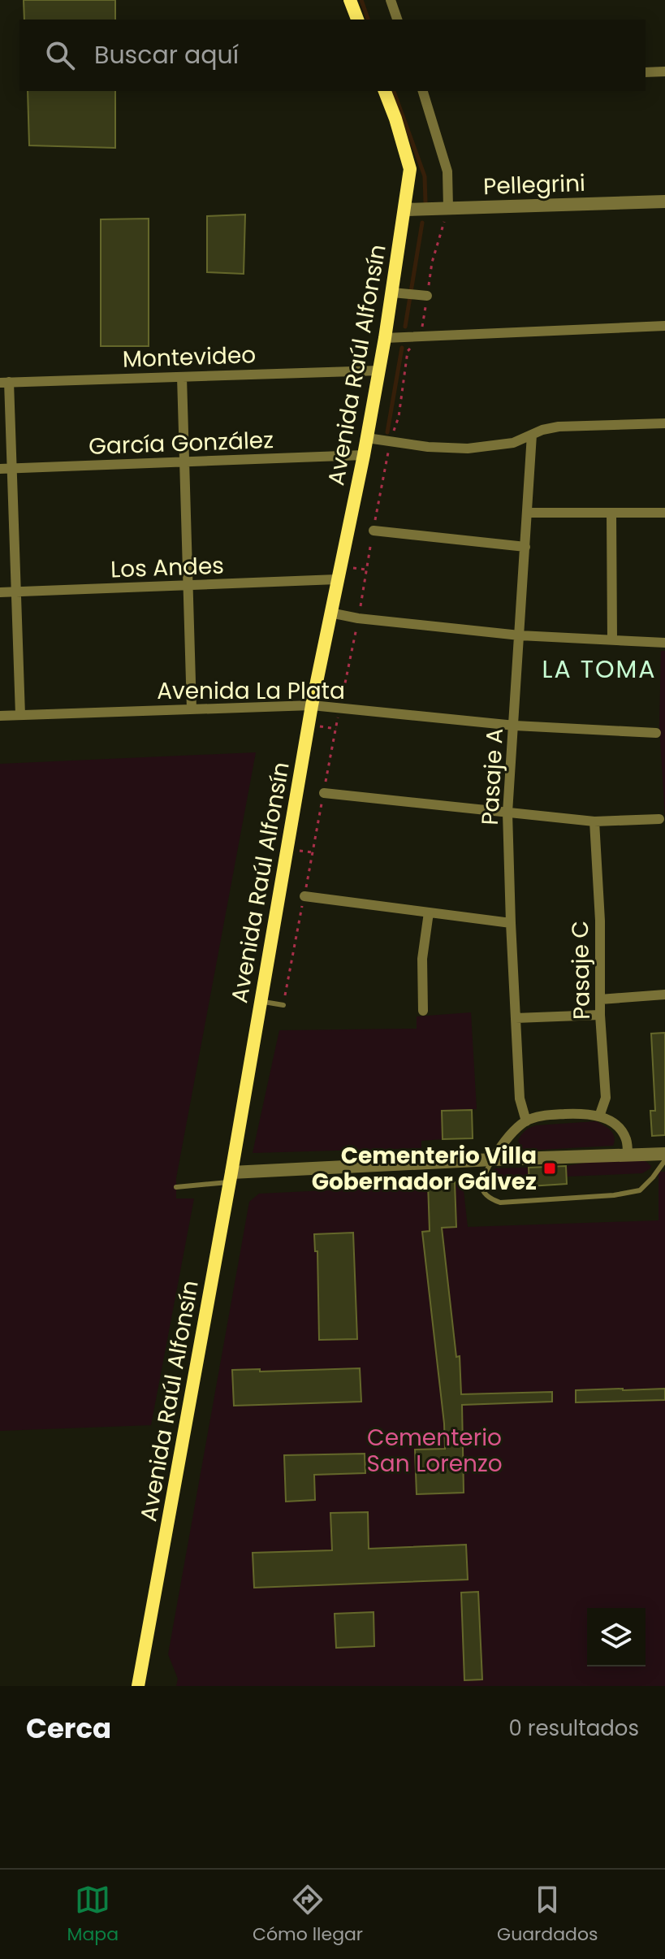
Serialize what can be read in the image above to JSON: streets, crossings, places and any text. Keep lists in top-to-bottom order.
{
  "streets": {
    "main road": ["Avenida Raúl Alfonsín"],
    "street": [
      "Pellegrini",
      "Montevideo",
      "García González",
      "Los Andes",
      "Avenida La Plata",
      "Pasaje A",
      "Pasaje C"
    ]
  },
  "crossings": [
    ["Pellegrini", "Avenida Raúl Alfonsín"],
    ["Montevideo", "Avenida Raúl Alfonsín"],
    ["Avenida Raúl Alfonsín", "García González"],
    ["Avenida Raúl Alfonsín", "Los Andes"],
    ["Avenida Raúl Alfonsín", "Avenida La Plata"],
    ["Avenida La Plata", "Pasaje A"]
  ],
  "districts": ["LA TOMA"],
  "parks": ["Cementerio San Lorenzo"],
  "places": {
    "transit": ["Cementerio Villa Gobernador Gálvez"]
  },
  "page": {
    "search": "Buscar aquí",
    "heading": ["Cerca", "0 resultados"],
    "nav": ["Mapa", "Cómo llegar", "Guardados"]
  }
}
